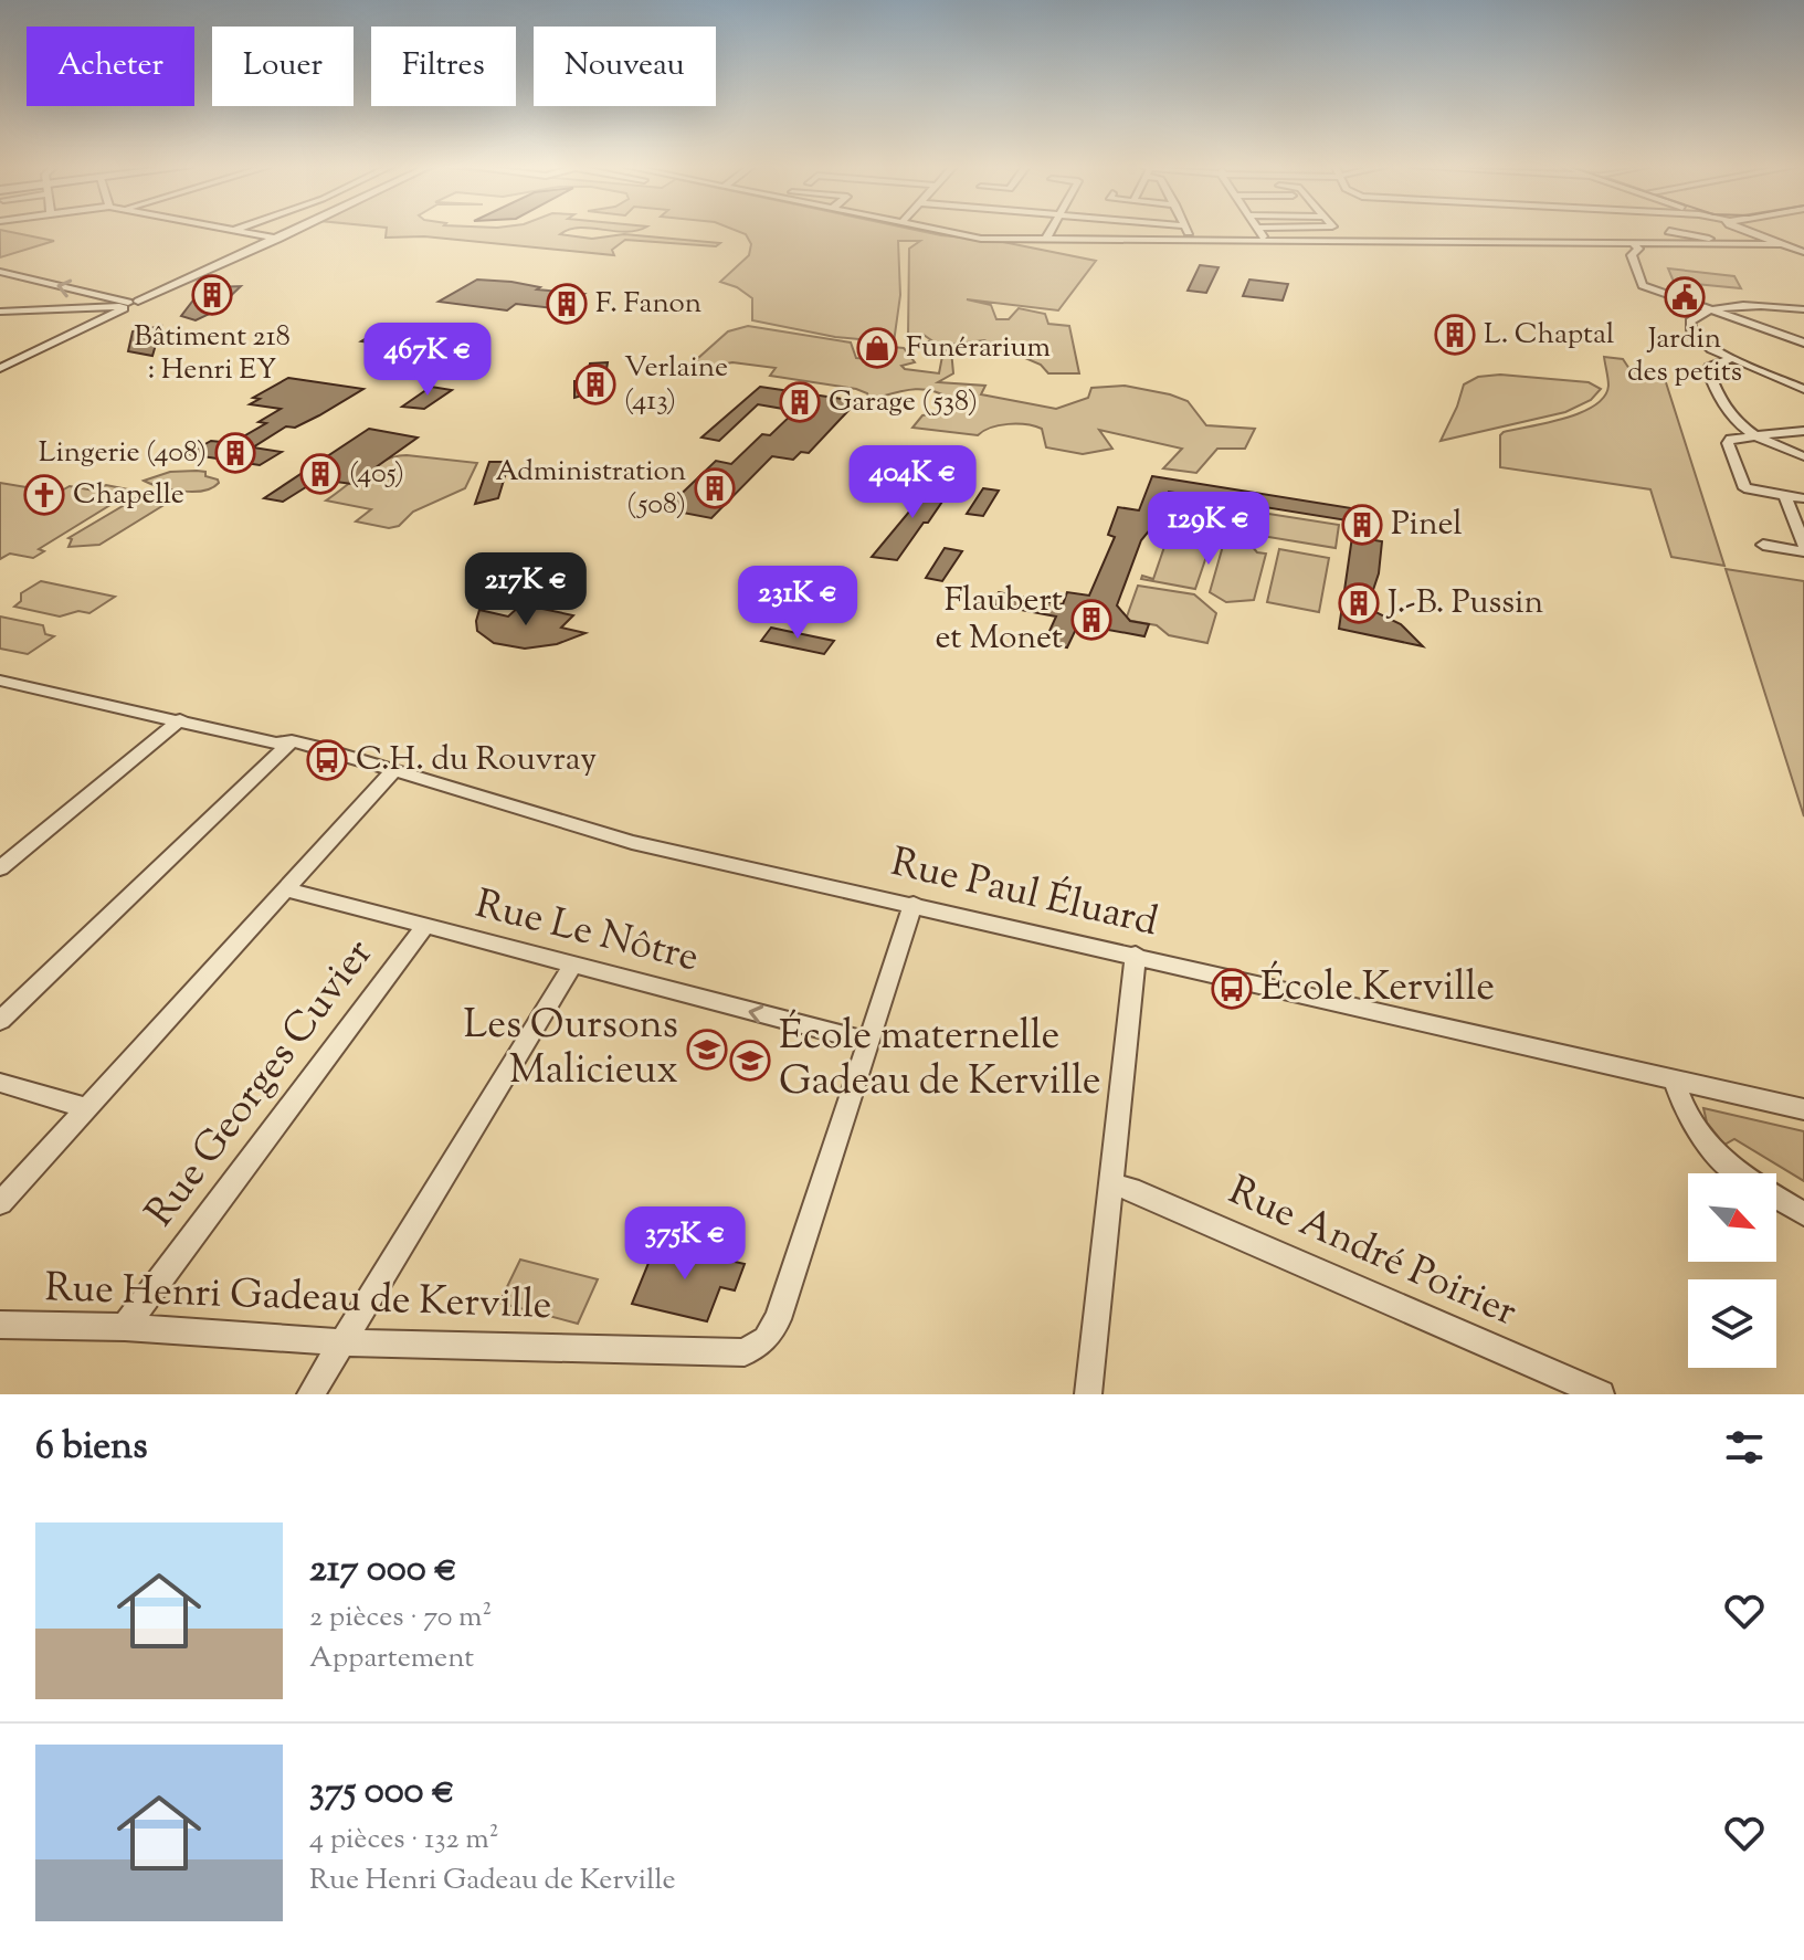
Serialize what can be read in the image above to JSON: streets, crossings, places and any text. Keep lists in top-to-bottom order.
{
  "streets": {
    "street": [
      "Rue Paul Éluard",
      "Rue Le Nôtre",
      "Rue Georges Cuvier",
      "Rue André Poirier",
      "Rue Henri Gadeau de Kerville"
    ]
  },
  "crossings": [
    ["Rue Paul Éluard", "Rue Henri Gadeau de Kerville"],
    ["Rue Le Nôtre", "Rue Georges Cuvier"],
    ["Rue Le Nôtre", "Rue Henri Gadeau de Kerville"],
    ["Rue Georges Cuvier", "Rue Henri Gadeau de Kerville"]
  ],
  "one_way": ["Rue Le Nôtre"],
  "places": {
    "building": [
      "Bâtiment 218 : Henri EY",
      "F. Fanon",
      "L. Chaptal",
      "Verlaine (413)",
      "Garage (538)",
      "Lingerie (408)",
      "(405)",
      "Administration (508)",
      "Pinel",
      "J.-B. Pussin",
      "Flaubert et Monet"
    ],
    "public building": ["Jardin des petits"],
    "shop": ["Funérarium"],
    "church": ["Chapelle"],
    "bus stop": ["C.H. du Rouvray", "École Kerville"],
    "school or university": ["Les Oursons Malicieux", "École maternelle Gadeau de Kerville"]
  },
  "north": "bottom right",
  "page": {
    "chip": [
      "Acheter",
      "Louer",
      "Filtres",
      "Nouveau"
    ],
    "price": [
      "467K €",
      "404K €",
      "129K €",
      "217K €",
      "231K €",
      "375K €"
    ],
    "heading": "6 biens",
    "list": [
      {
        "name": "217 000 €",
        "note": "2 pièces · 70 m² · Appartement"
      },
      {
        "name": "375 000 €",
        "note": "4 pièces · 132 m² · Rue Henri Gadeau de Kerville"
      }
    ]
  }
}
